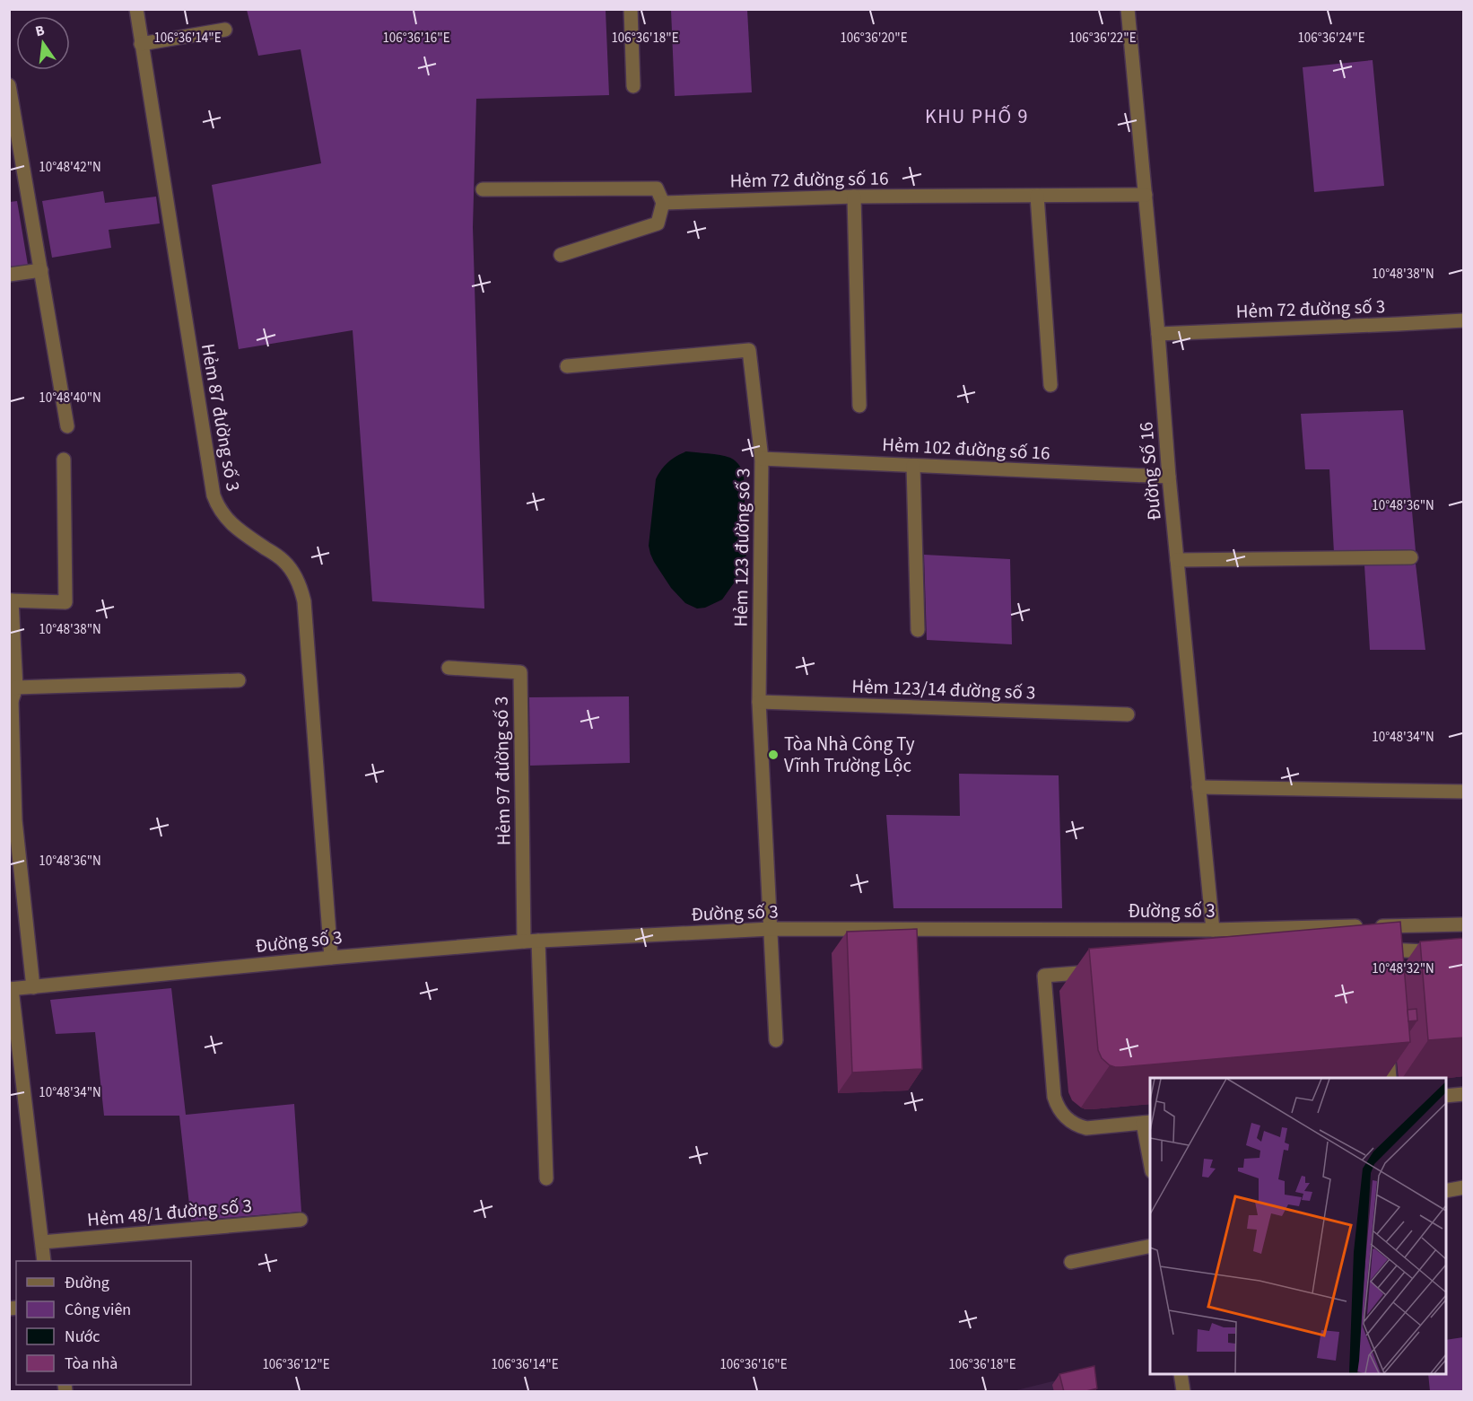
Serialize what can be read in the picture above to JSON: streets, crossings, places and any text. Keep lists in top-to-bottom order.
{
  "streets": {
    "street": [
      "Hẻm 72 đường số 16",
      "Hẻm 72 đường số 3",
      "Hẻm 87 đường số 3",
      "Hẻm 102 đường số 16",
      "Đường Số 16",
      "Hẻm 123 đường số 3",
      "Hẻm 123/14 đường số 3",
      "Hẻm 97 đường số 3",
      "Đường số 3",
      "Hẻm 48/1 đường số 3"
    ]
  },
  "crossings": [
    ["Hẻm 72 đường số 16", "Đường Số 16"],
    ["Hẻm 72 đường số 3", "Đường Số 16"],
    ["Hẻm 87 đường số 3", "Đường số 3"],
    ["Hẻm 102 đường số 16", "Đường Số 16"],
    ["Hẻm 102 đường số 16", "Hẻm 123 đường số 3"],
    ["Đường Số 16", "Đường số 3"],
    ["Hẻm 123 đường số 3", "Hẻm 123/14 đường số 3"],
    ["Hẻm 123 đường số 3", "Đường số 3"],
    ["Hẻm 97 đường số 3", "Đường số 3"]
  ],
  "districts": ["KHU PHỐ 9"],
  "places": ["Tòa Nhà Công Ty Vĩnh Trường Lộc"],
  "legend": [
    "Đường",
    "Công viên",
    "Nước",
    "Tòa nhà"
  ],
  "north": "top",
  "coordinates": [
    "106°36'14\"E",
    "106°36'16\"E",
    "106°36'18\"E",
    "106°36'20\"E",
    "106°36'22\"E",
    "106°36'24\"E",
    "10°48'42\"N",
    "10°48'38\"N",
    "10°48'40\"N",
    "10°48'36\"N",
    "10°48'34\"N",
    "10°48'32\"N",
    "106°36'12\"E"
  ]
}
